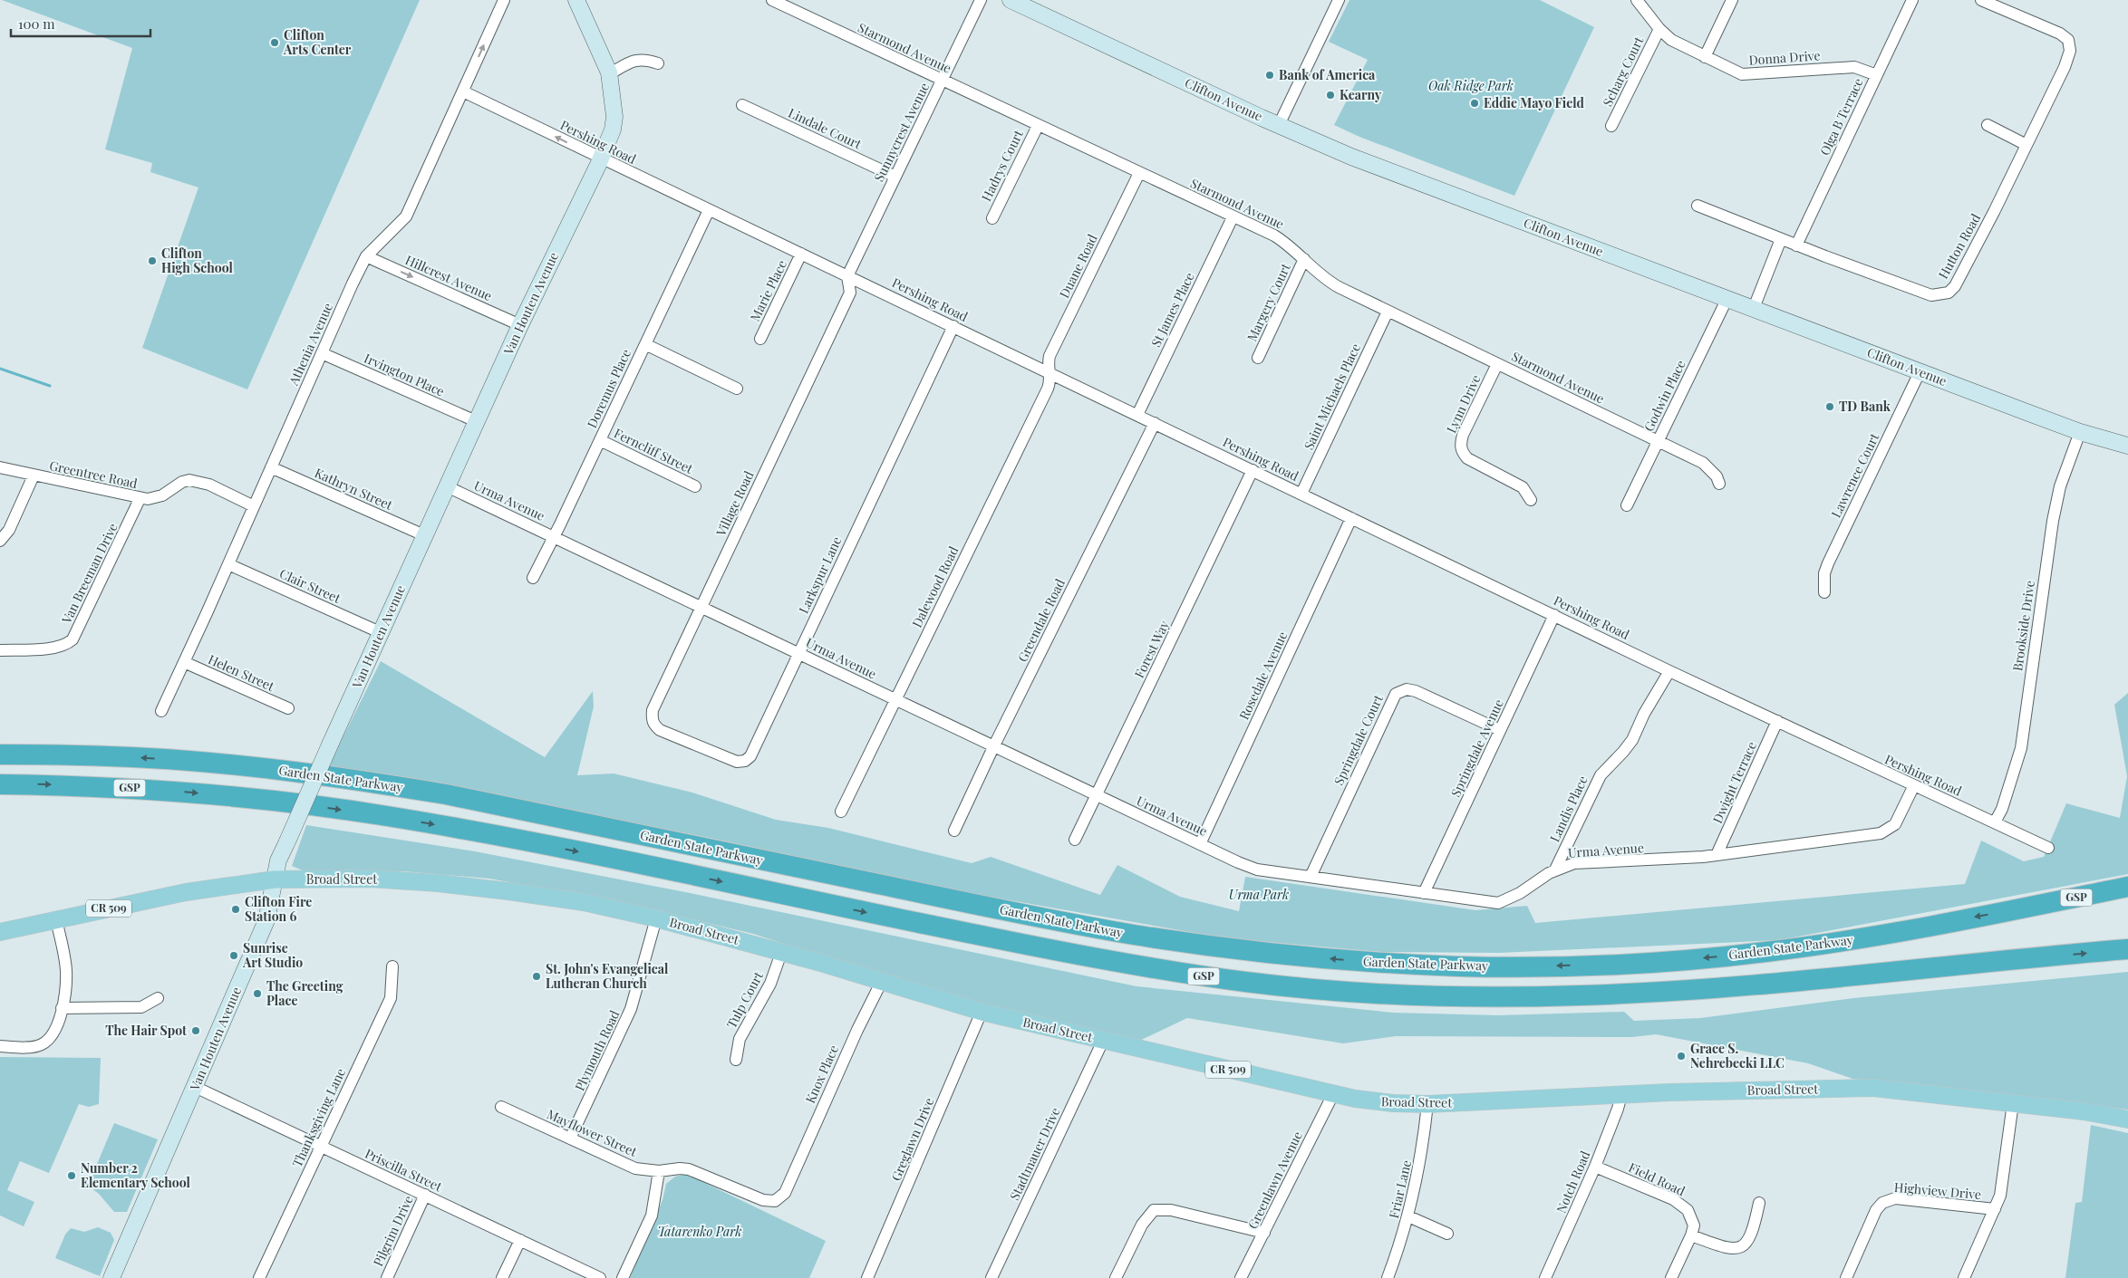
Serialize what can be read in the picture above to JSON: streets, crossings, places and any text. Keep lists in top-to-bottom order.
{
  "streets": {
    "highway": ["Garden State Parkway", "GSP"],
    "main road": [
      "Clifton Avenue",
      "Van Houten Avenue",
      "Broad Street",
      "CR 509"
    ],
    "street": [
      "Starmond Avenue",
      "Donna Drive",
      "Scharg Court",
      "Olga B Terrace",
      "Lindale Court",
      "Sunnycrest Avenue",
      "Pershing Road",
      "Hadrys Court",
      "Hutton Road",
      "Duane Road",
      "Hillcrest Avenue",
      "Marie Place",
      "Margery Court",
      "St James Place",
      "Athenia Avenue",
      "Irvington Place",
      "Doremus Place",
      "Godwin Place",
      "Saint Michaels Place",
      "Lynn Drive",
      "Ferncliff Street",
      "Greentree Road",
      "Lawrence Court",
      "Kathryn Street",
      "Urma Avenue",
      "Village Road",
      "Van Breeman Drive",
      "Larkspur Lane",
      "Clair Street",
      "Dalewood Road",
      "Greendale Road",
      "Brookside Drive",
      "Forest Way",
      "Helen Street",
      "Rosedale Avenue",
      "Springdale Court",
      "Springdale Avenue",
      "Dwight Terrace",
      "Landis Place",
      "Tulp Court",
      "Plymouth Road",
      "Knox Place",
      "Thanksgiving Lane",
      "Mayflower Street",
      "Greglawn Drive",
      "Stadtmauer Drive",
      "Priscilla Street",
      "Field Road",
      "Greenlawn Avenue",
      "Notch Road",
      "Friar Lane",
      "Highview Drive",
      "Pilgrim Drive"
    ]
  },
  "crossings": [
    ["Starmond Avenue", "Sunnycrest Avenue"],
    ["Starmond Avenue", "Hadrys Court"],
    ["Starmond Avenue", "Duane Road"],
    ["Starmond Avenue", "Margery Court"],
    ["Starmond Avenue", "St James Place"],
    ["Starmond Avenue", "Godwin Place"],
    ["Starmond Avenue", "Saint Michaels Place"],
    ["Starmond Avenue", "Lynn Drive"],
    ["Donna Drive", "Scharg Court"],
    ["Donna Drive", "Olga B Terrace"],
    ["Clifton Avenue", "Godwin Place"],
    ["Clifton Avenue", "Lawrence Court"],
    ["Clifton Avenue", "Brookside Drive"],
    ["Olga B Terrace", "Hutton Road"],
    ["Lindale Court", "Sunnycrest Avenue"],
    ["Sunnycrest Avenue", "Pershing Road"],
    ["Sunnycrest Avenue", "Village Road"],
    ["Pershing Road", "Duane Road"],
    ["Pershing Road", "Marie Place"],
    ["Pershing Road", "Van Houten Avenue"],
    ["Pershing Road", "St James Place"],
    ["Pershing Road", "Athenia Avenue"],
    ["Pershing Road", "Doremus Place"],
    ["Pershing Road", "Saint Michaels Place"],
    ["Pershing Road", "Urma Avenue"],
    ["Pershing Road", "Village Road"],
    ["Pershing Road", "Larkspur Lane"],
    ["Pershing Road", "Dalewood Road"],
    ["Pershing Road", "Greendale Road"],
    ["Pershing Road", "Brookside Drive"],
    ["Pershing Road", "Forest Way"],
    ["Pershing Road", "Rosedale Avenue"],
    ["Pershing Road", "Springdale Avenue"],
    ["Pershing Road", "Dwight Terrace"],
    ["Pershing Road", "Landis Place"],
    ["Duane Road", "Dalewood Road"],
    ["Hillcrest Avenue", "Van Houten Avenue"],
    ["Hillcrest Avenue", "Athenia Avenue"],
    ["Van Houten Avenue", "Irvington Place"],
    ["Van Houten Avenue", "Kathryn Street"],
    ["Van Houten Avenue", "Urma Avenue"],
    ["Van Houten Avenue", "Clair Street"],
    ["Van Houten Avenue", "Broad Street"],
    ["Van Houten Avenue", "Priscilla Street"],
    ["Athenia Avenue", "Irvington Place"],
    ["Athenia Avenue", "Greentree Road"],
    ["Athenia Avenue", "Kathryn Street"],
    ["Athenia Avenue", "Clair Street"],
    ["Athenia Avenue", "Helen Street"],
    ["Doremus Place", "Ferncliff Street"],
    ["Doremus Place", "Urma Avenue"],
    ["Greentree Road", "Van Breeman Drive"],
    ["Urma Avenue", "Village Road"],
    ["Urma Avenue", "Larkspur Lane"],
    ["Urma Avenue", "Dalewood Road"],
    ["Urma Avenue", "Greendale Road"],
    ["Urma Avenue", "Forest Way"],
    ["Urma Avenue", "Rosedale Avenue"],
    ["Urma Avenue", "Springdale Court"],
    ["Urma Avenue", "Springdale Avenue"],
    ["Urma Avenue", "Dwight Terrace"],
    ["Urma Avenue", "Landis Place"],
    ["Village Road", "Larkspur Lane"],
    ["Springdale Court", "Springdale Avenue"],
    ["Broad Street", "Tulp Court"],
    ["Broad Street", "Plymouth Road"],
    ["Broad Street", "Knox Place"],
    ["Broad Street", "Greglawn Drive"],
    ["Broad Street", "Stadtmauer Drive"],
    ["Broad Street", "Greenlawn Avenue"],
    ["Broad Street", "Notch Road"],
    ["Broad Street", "Friar Lane"],
    ["Broad Street", "Highview Drive"],
    ["Plymouth Road", "Mayflower Street"],
    ["Knox Place", "Mayflower Street"],
    ["Thanksgiving Lane", "Priscilla Street"],
    ["Priscilla Street", "Pilgrim Drive"],
    ["Field Road", "Notch Road"]
  ],
  "one_way": ["Hillcrest Avenue"],
  "parks": ["Oak Ridge Park", "Urma Park", "Tatarenko Park"],
  "places": [
    "Clifton Arts Center",
    "Bank of America",
    "Kearny",
    "Eddie Mayo Field",
    "Clifton High School",
    "TD Bank",
    "Clifton Fire Station 6",
    "Sunrise Art Studio",
    "St. John's Evangelical Lutheran Church",
    "The Greeting Place",
    "The Hair Spot",
    "Grace S. Nehrebecki LLC",
    "Number 2 Elementary School"
  ],
  "scale_bar": "100 m"
}
